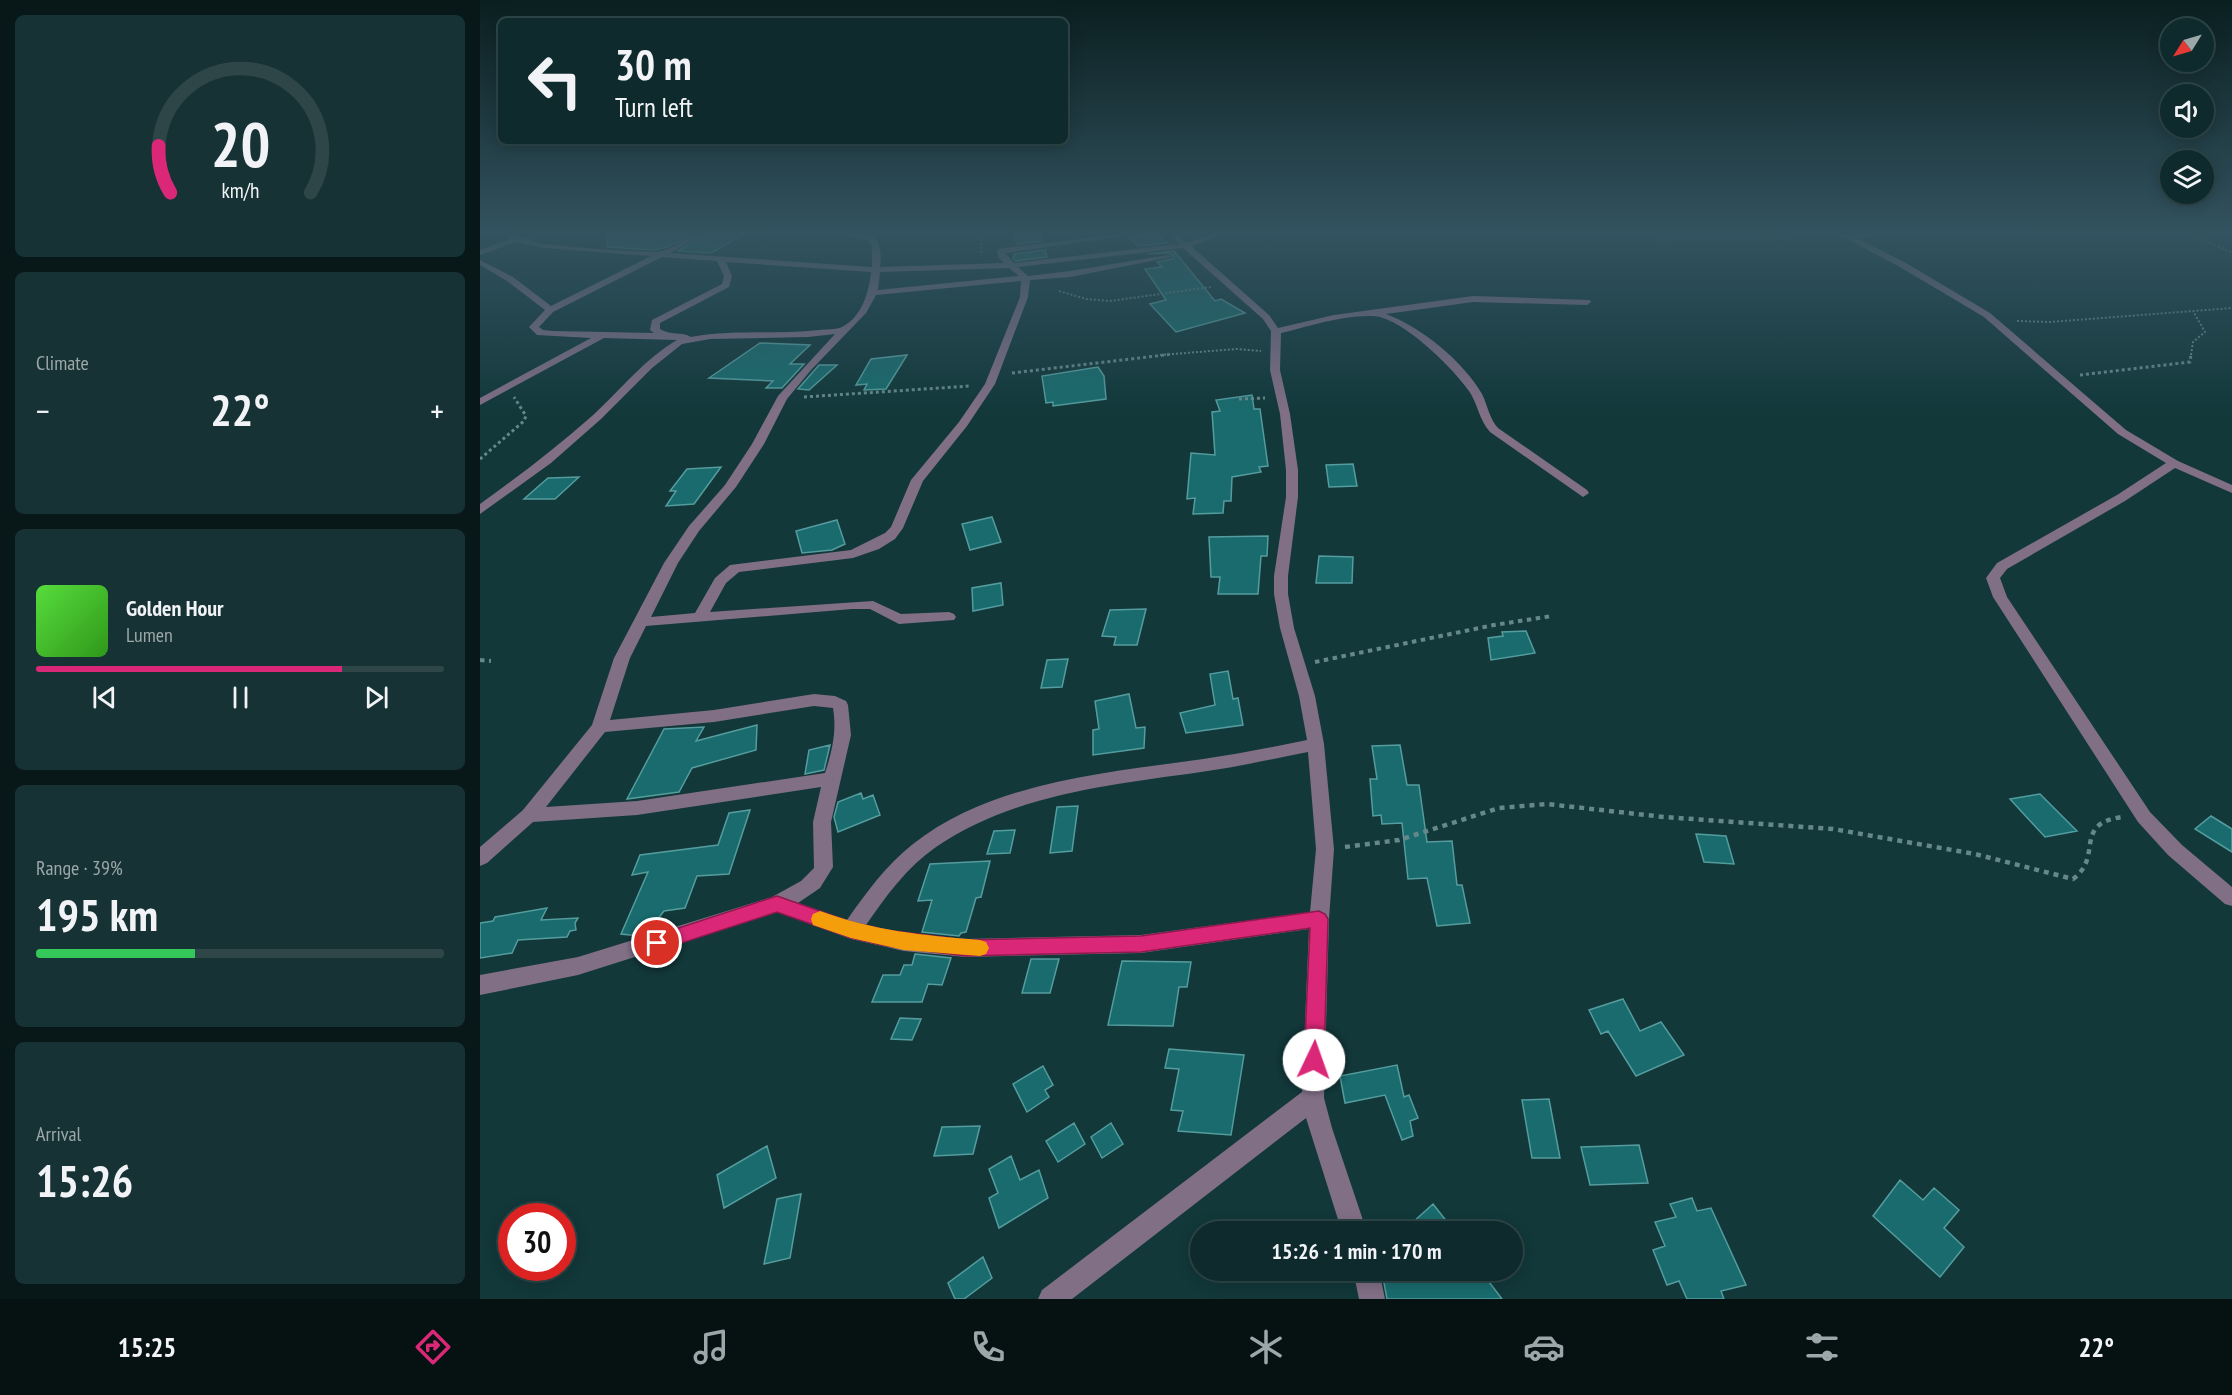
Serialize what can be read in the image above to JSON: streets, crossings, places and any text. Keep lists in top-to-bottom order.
{
  "north": "bottom left",
  "page": {
    "turn": ["30 m", "Turn left"],
    "tile": [
      "Climate",
      ["Range · 39%", "195 km"],
      ["Arrival", "15:26"]
    ],
    "heat": ["−", "22°", "+"],
    "song": ["Golden Hour", "Lumen"],
    "limit": "30",
    "trip": "15:26 · 1 min · 170 m",
    "tabs": ["15:25", "22°"],
    "gauge": ["20", "km/h"]
  }
}
